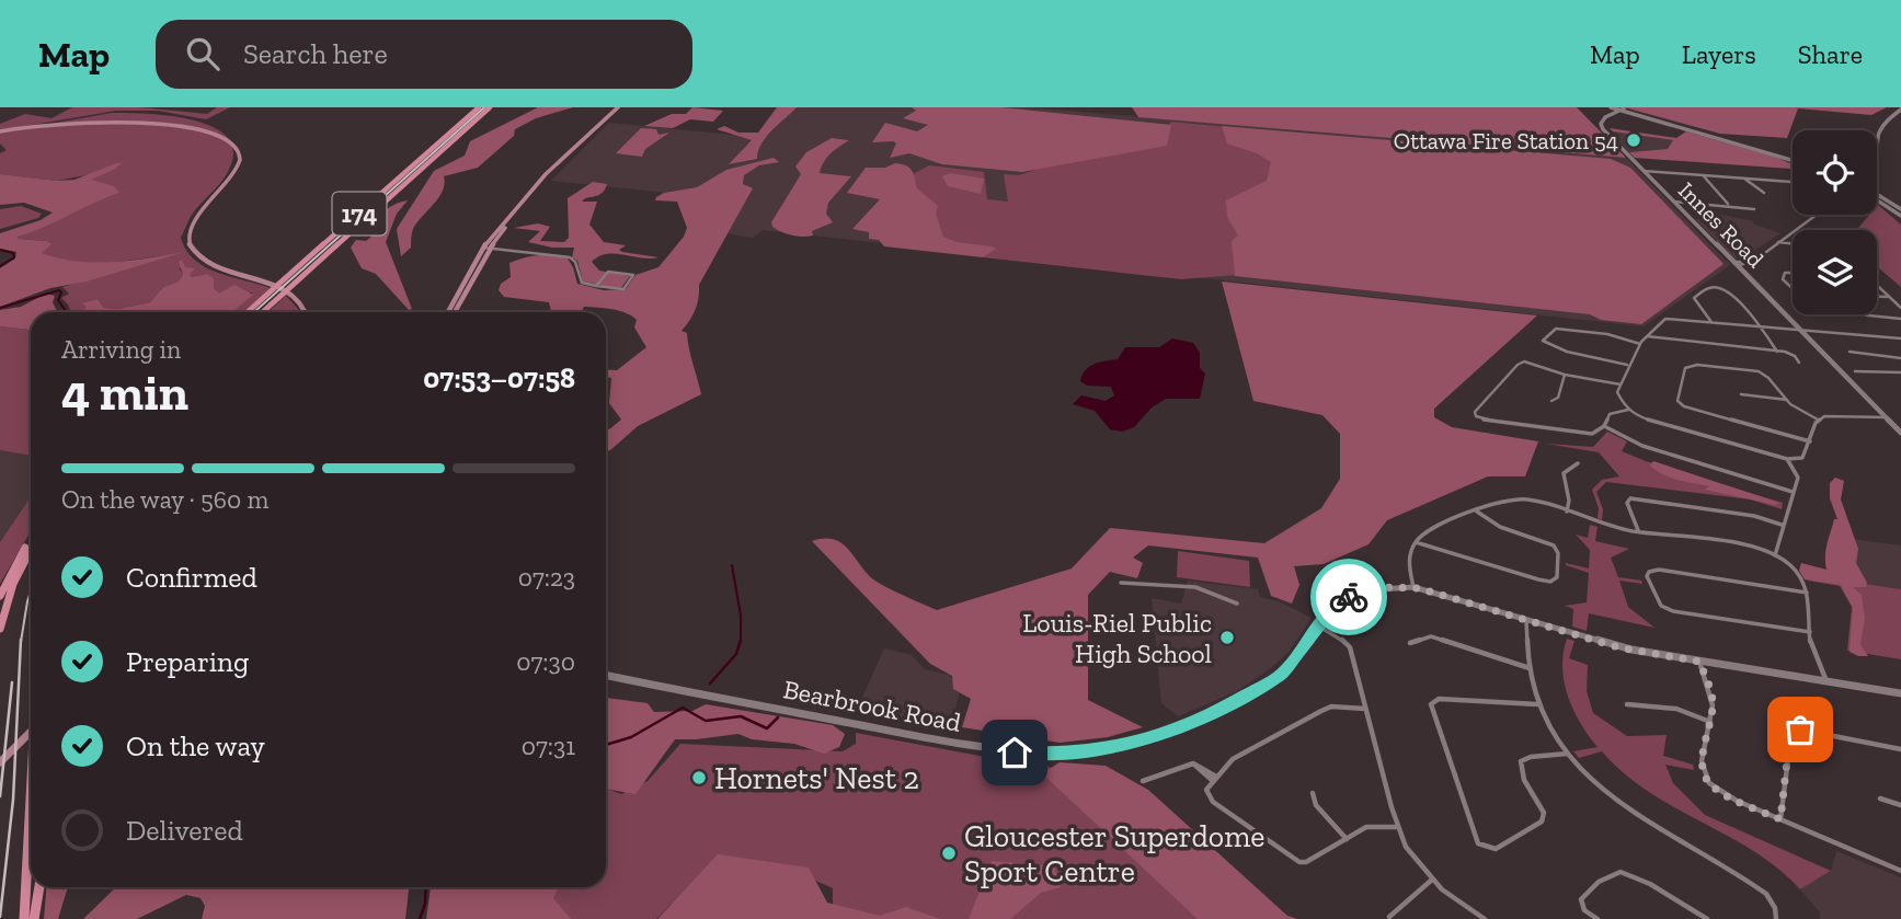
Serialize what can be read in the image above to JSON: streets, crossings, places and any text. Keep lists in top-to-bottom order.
{
  "streets": {
    "highway": ["174"],
    "street": ["Innes Road", "Bearbrook Road"]
  },
  "places": [
    "Ottawa Fire Station 54",
    "Louis-Riel Public High School",
    "Hornets' Nest 2",
    "Gloucester Superdome Sport Centre"
  ],
  "page": {
    "header": "Map",
    "search": "Search here",
    "nav": ["Map", "Layers", "Share"],
    "heading": ["4 min", "Arriving in", "07:53–07:58"],
    "bar": "On the way · 560 m",
    "list": [
      ["Confirmed", "07:23"],
      ["Preparing", "07:30"],
      ["On the way", "07:31"],
      "Delivered"
    ]
  }
}
